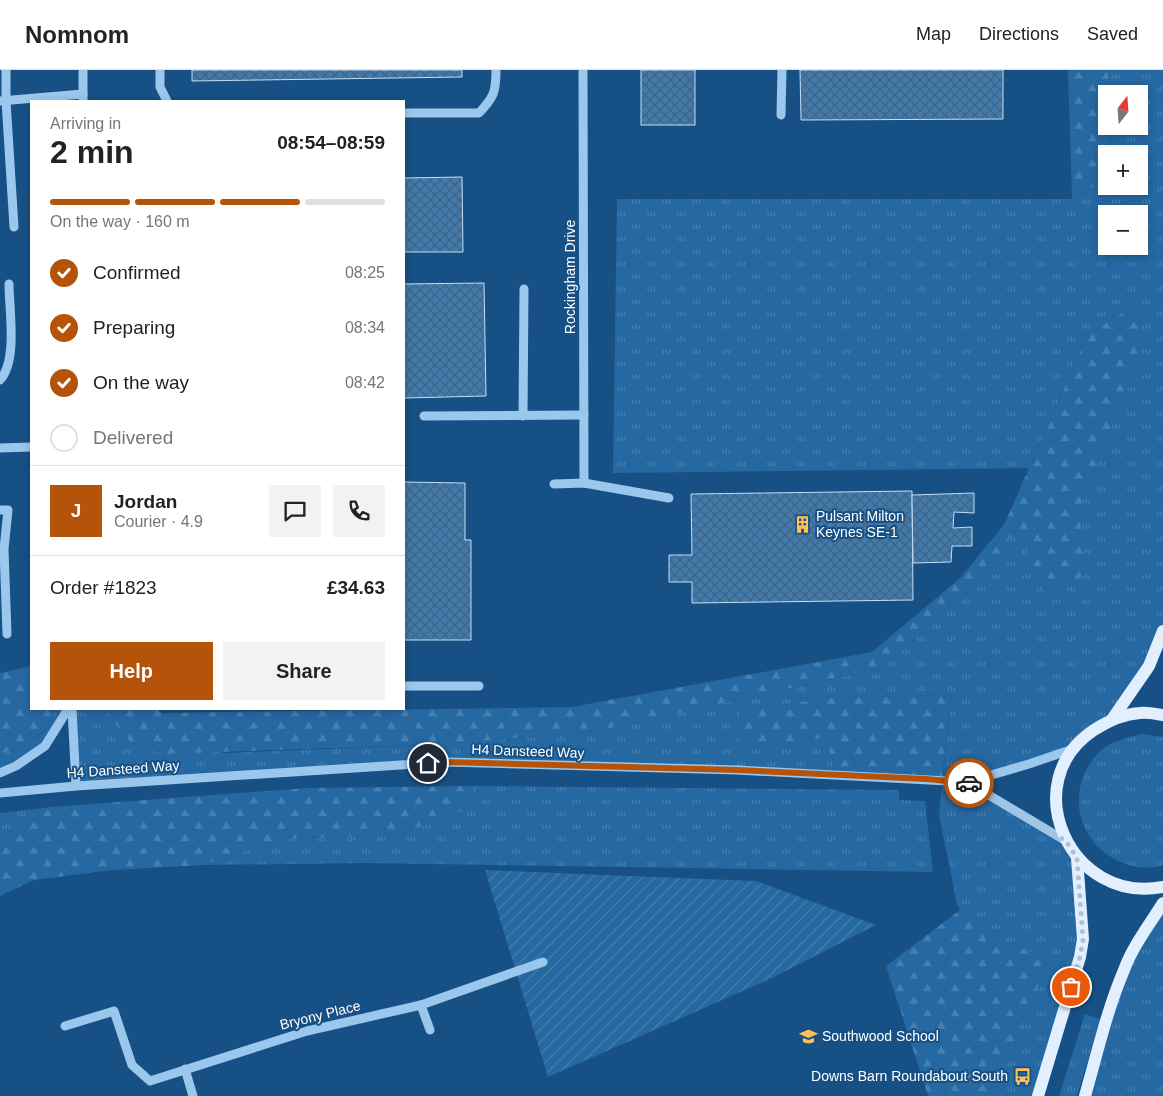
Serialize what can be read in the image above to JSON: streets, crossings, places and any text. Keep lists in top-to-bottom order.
{
  "streets": {
    "street": ["Rockingham Drive", "H4 Dansteed Way", "Bryony Place"]
  },
  "places": {
    "building": ["Pulsant Milton Keynes SE-1"],
    "school or university": ["Southwood School"],
    "bus stop": ["Downs Barn Roundabout South"]
  },
  "north": "top",
  "page": {
    "header": "Nomnom",
    "nav": ["Map", "Directions", "Saved"],
    "map_buttons": ["+", "−"],
    "heading": ["2 min", "Arriving in", "08:54–08:59"],
    "panel": [
      "Jordan",
      "Courier · 4.9",
      "Order #1823",
      "£34.63"
    ],
    "bar": "On the way · 160 m",
    "list": [
      ["Confirmed", "08:25"],
      ["Preparing", "08:34"],
      ["On the way", "08:42"],
      "Delivered"
    ],
    "round": "J",
    "buttons": ["Help", "Share"]
  }
}
